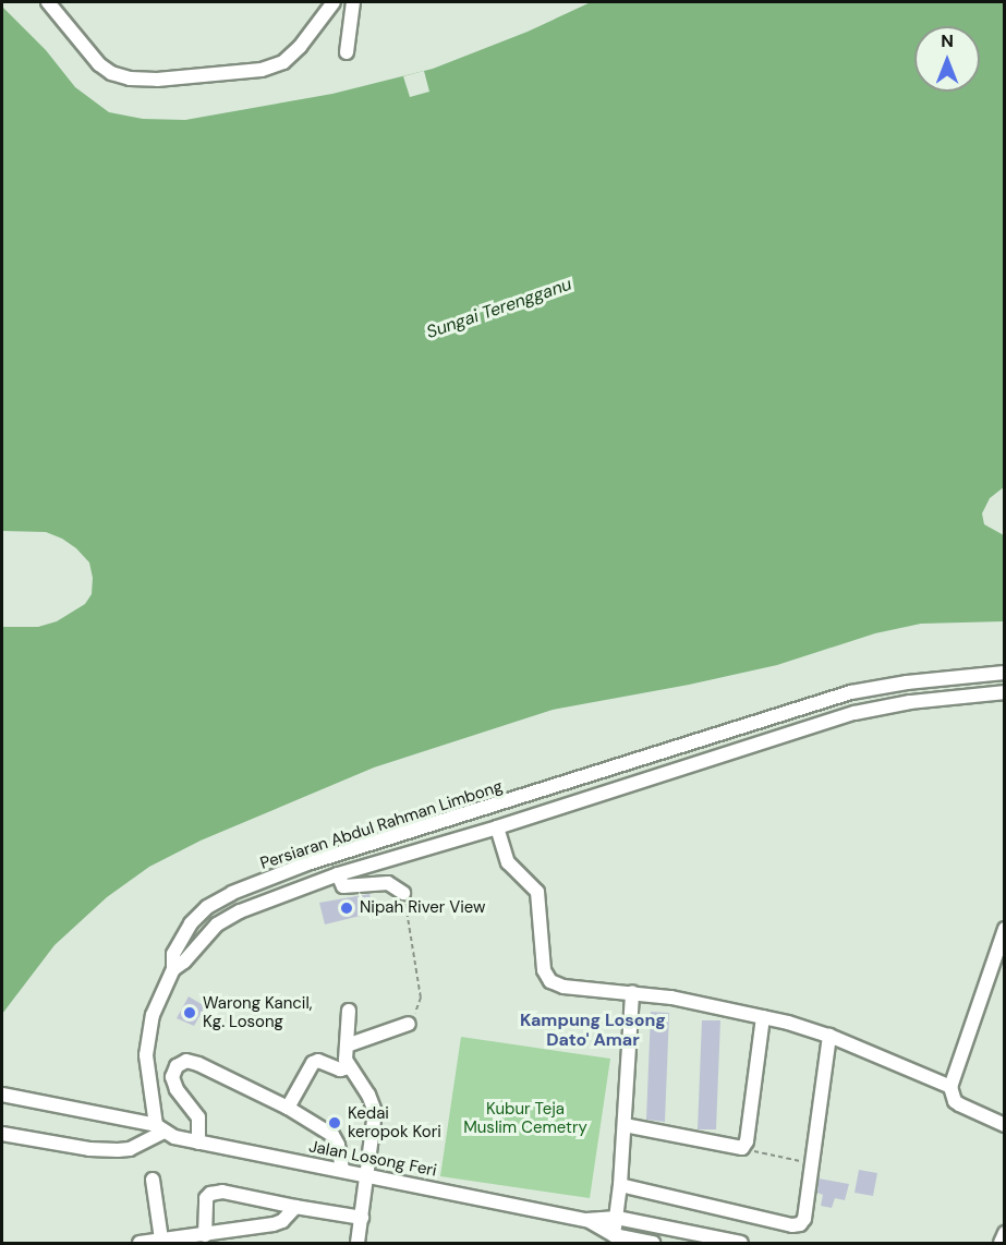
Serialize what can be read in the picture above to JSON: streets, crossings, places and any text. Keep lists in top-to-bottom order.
{
  "streets": {
    "street": ["Persiaran Abdul Rahman Limbong", "Jalan Losong Feri"]
  },
  "districts": ["Kampung Losong Dato' Amar"],
  "water": ["Sungai Terengganu"],
  "parks": ["Kubur Teja Muslim Cemetry"],
  "places": ["Nipah River View", "Warong Kancil, Kg. Losong", "Kedai keropok Kori"],
  "north": "top"
}
